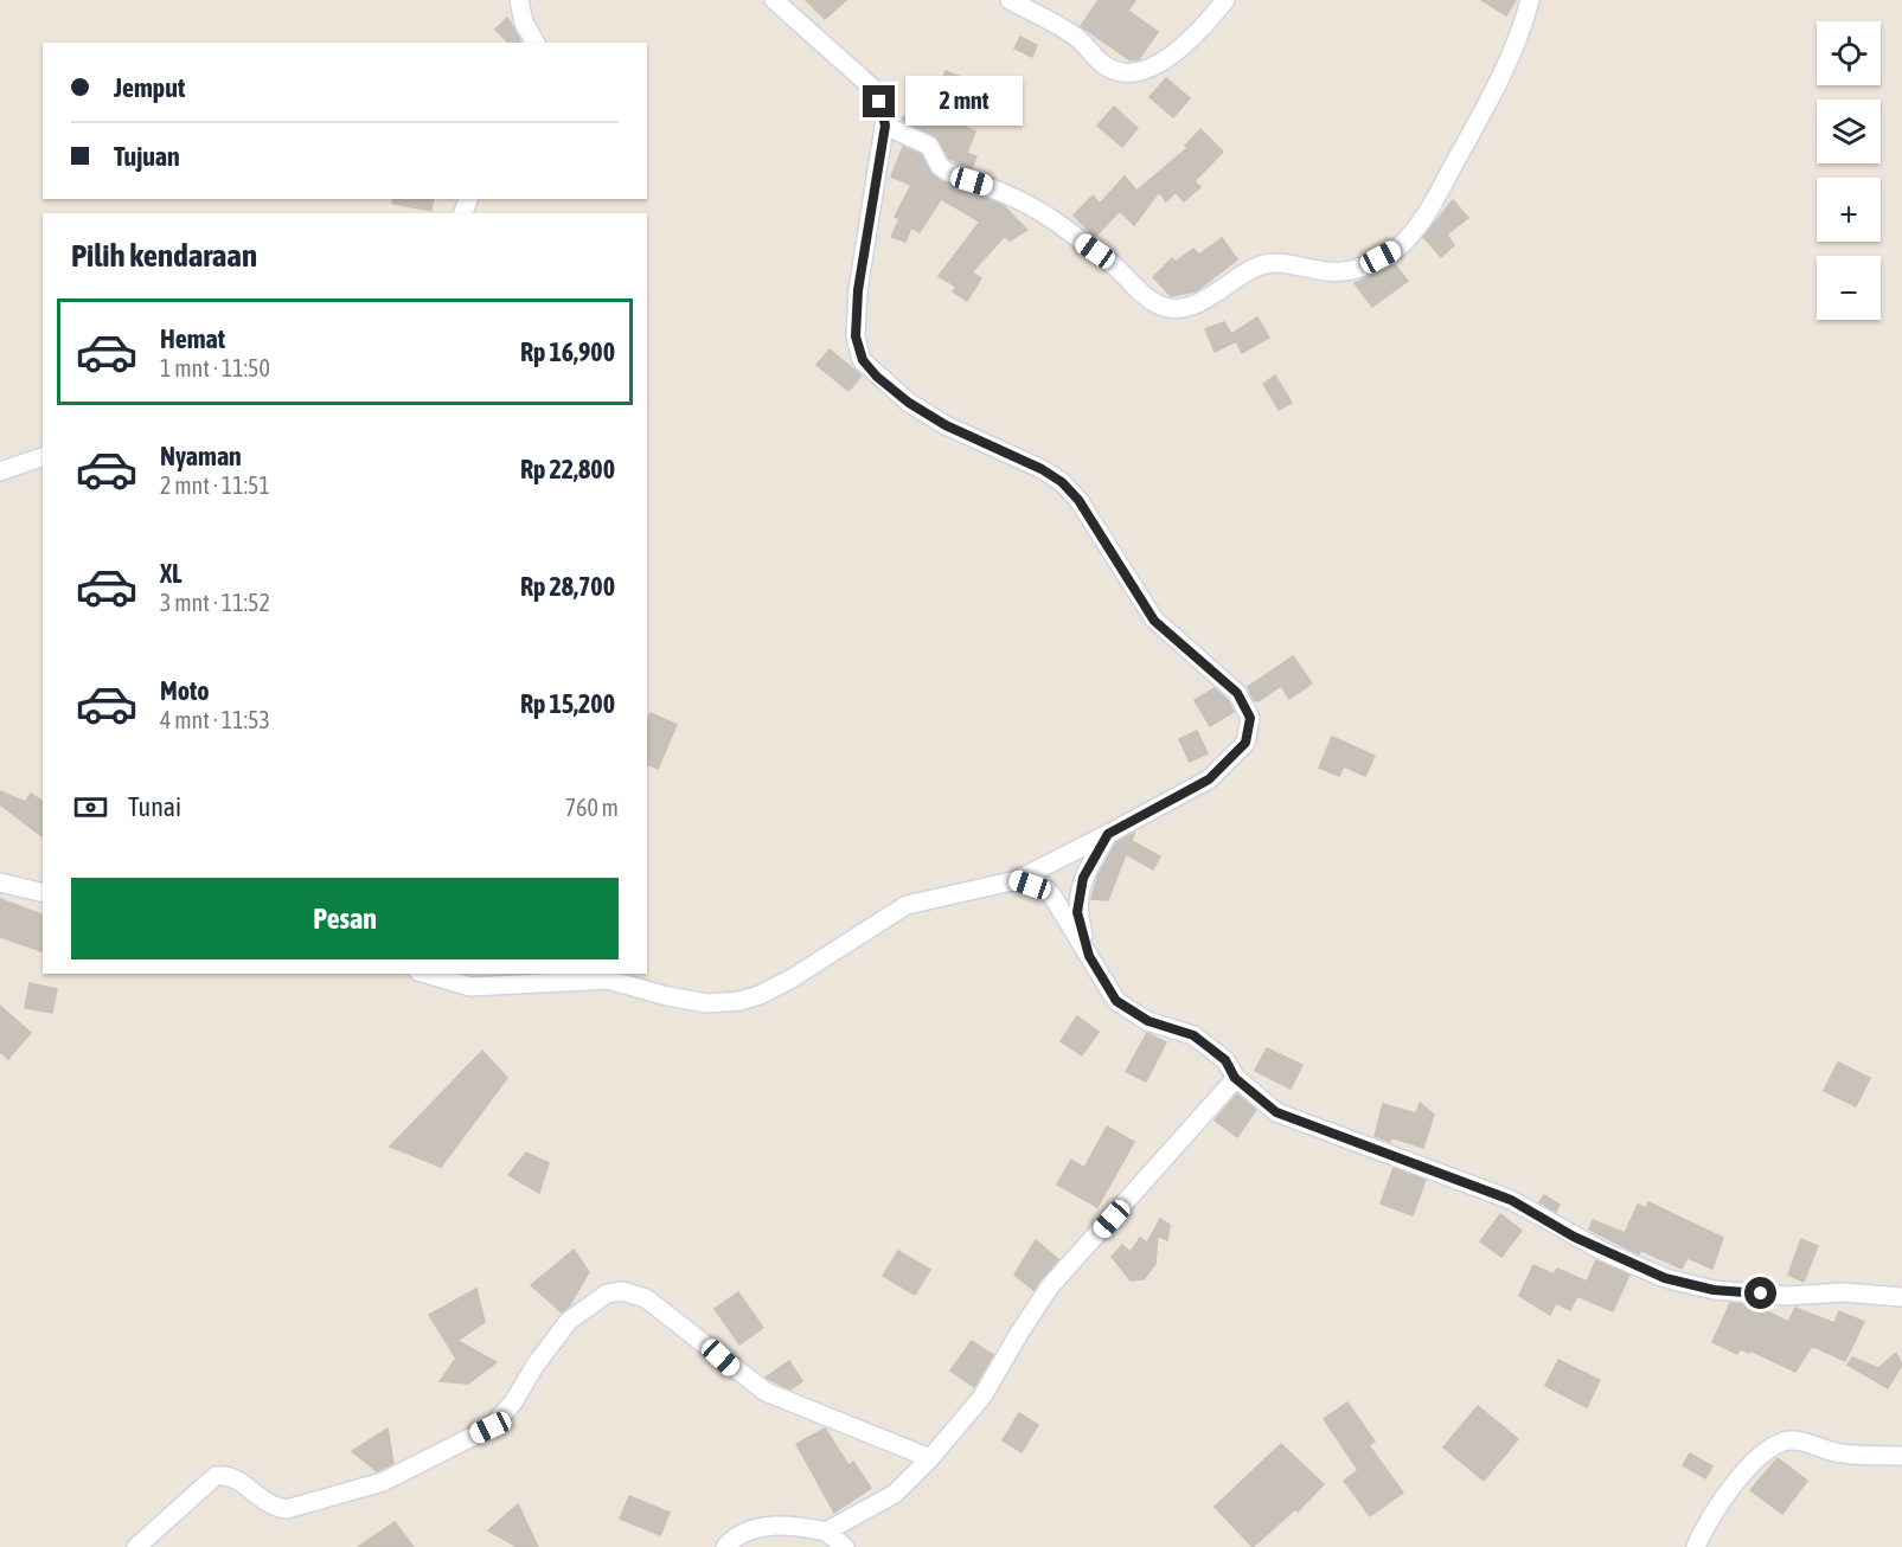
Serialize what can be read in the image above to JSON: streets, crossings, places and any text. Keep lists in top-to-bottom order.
{
  "page": {
    "map_buttons": ["+", "−"],
    "banner": ["Jemput", "Tujuan"],
    "bubble": "2 mnt",
    "heading": "Pilih kendaraan",
    "list": [
      {
        "name": "Hemat",
        "note": "1 mnt · 11:50",
        "value": "Rp 16,900"
      },
      {
        "name": "Nyaman",
        "note": "2 mnt · 11:51",
        "value": "Rp 22,800"
      },
      {
        "name": "XL",
        "note": "3 mnt · 11:52",
        "value": "Rp 28,700"
      },
      {
        "name": "Moto",
        "note": "4 mnt · 11:53",
        "value": "Rp 15,200"
      }
    ],
    "pay": ["Tunai", "760 m"],
    "buttons": "Pesan"
  }
}
